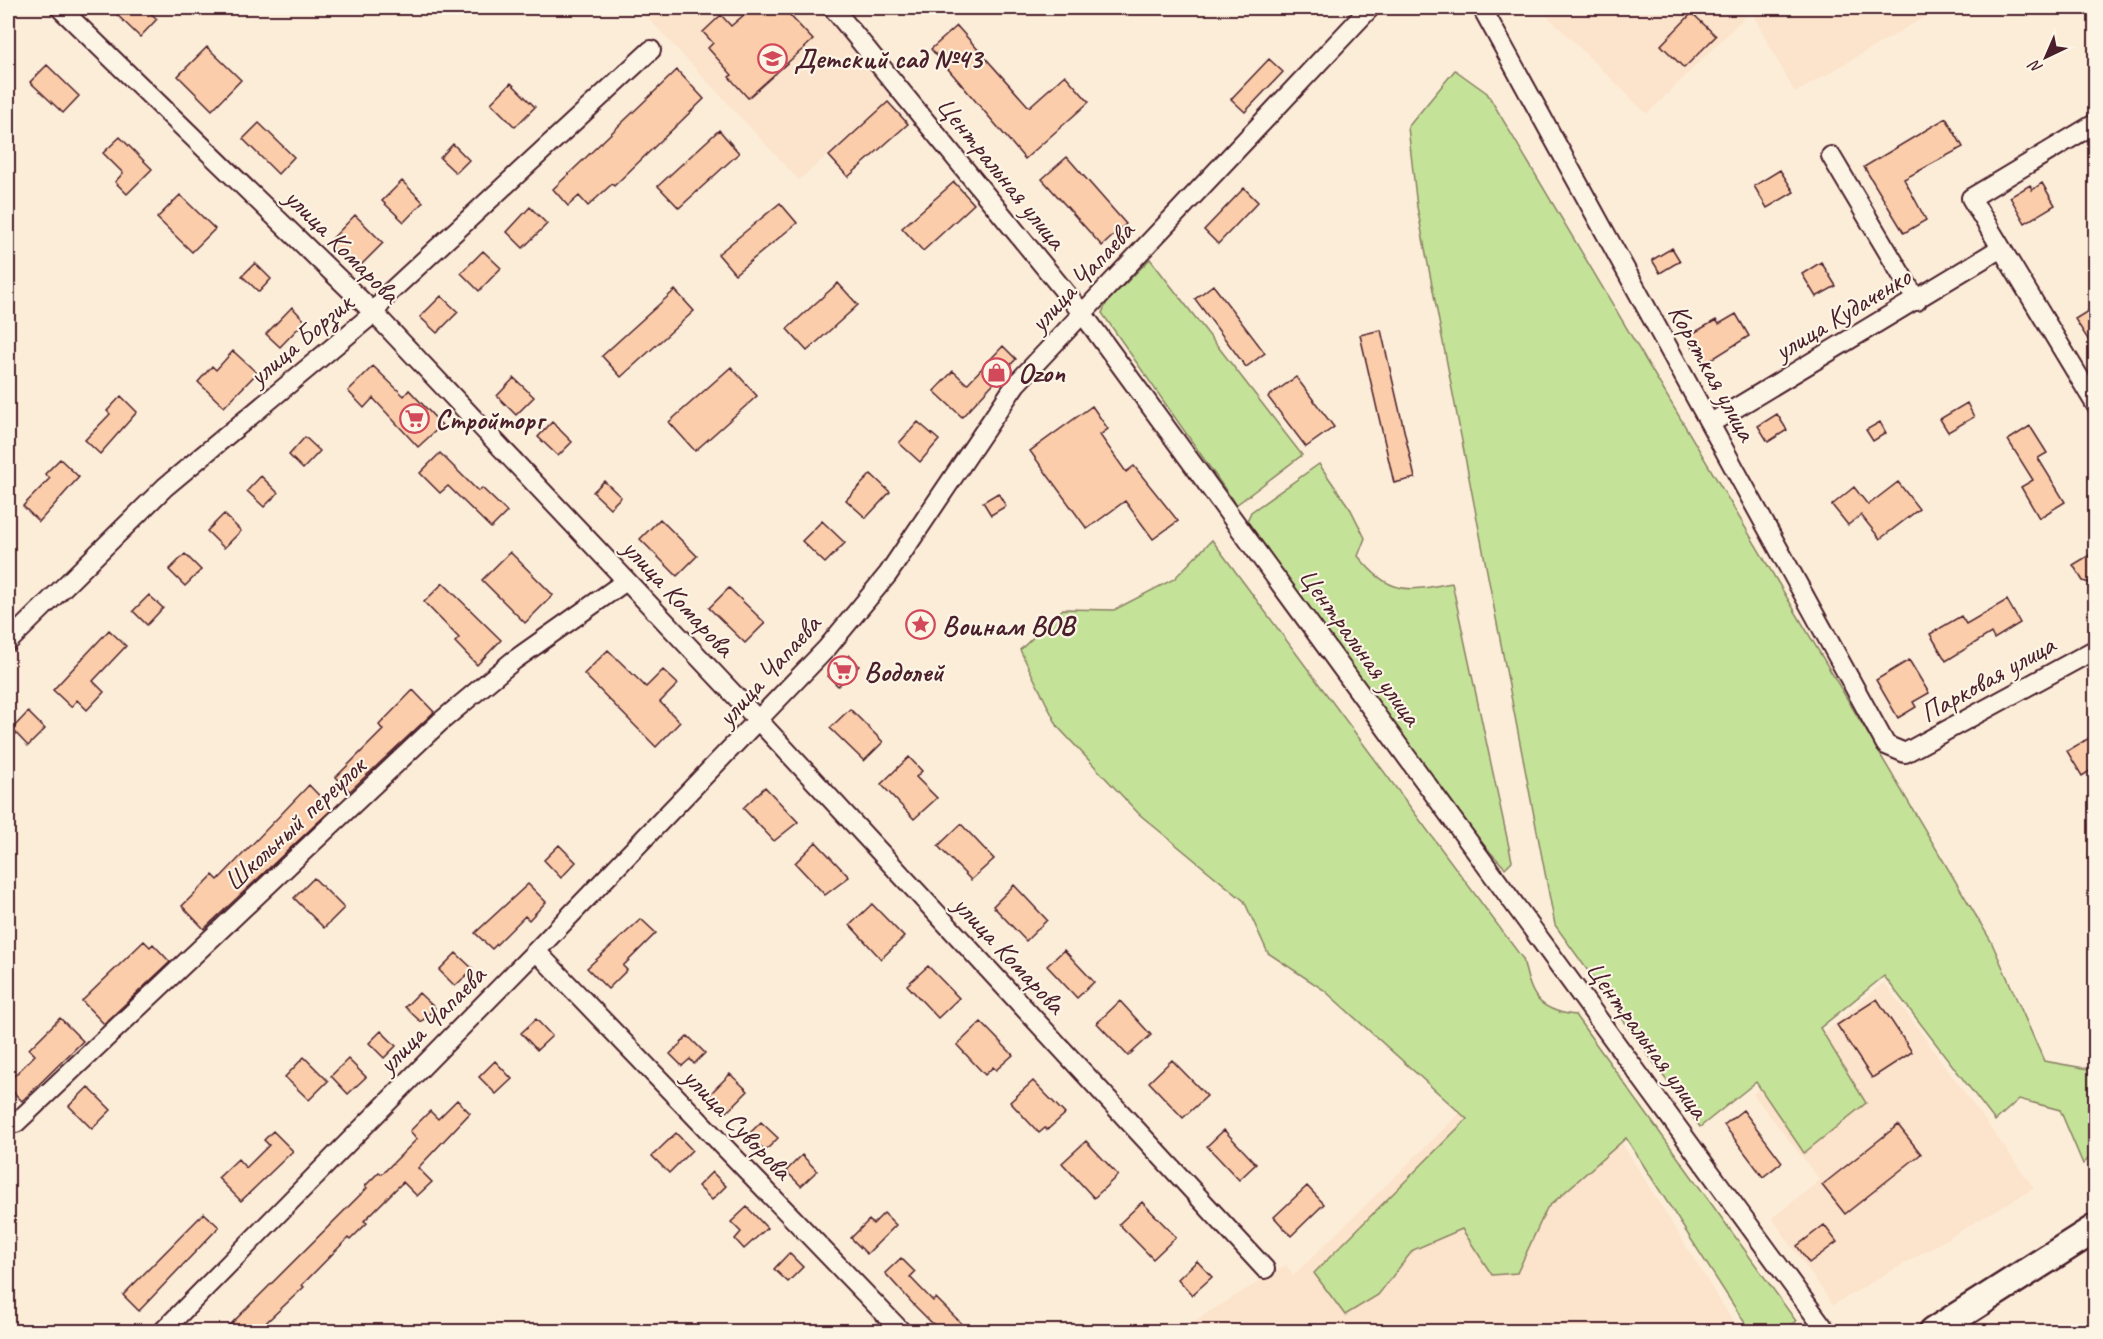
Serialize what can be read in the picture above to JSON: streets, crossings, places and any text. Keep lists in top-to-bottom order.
{
  "streets": {
    "street": [
      "Центральная улица",
      "улица Комарова",
      "улица Чапаева",
      "улица Кудаченко",
      "улица Борзик",
      "Короткая улица",
      "Парковая улица",
      "Школьный переулок",
      "улица Суворова"
    ]
  },
  "crossings": [
    ["Центральная улица", "улица Чапаева"],
    ["улица Комарова", "улица Чапаева"],
    ["улица Комарова", "улица Борзик"],
    ["улица Комарова", "Школьный переулок"],
    ["улица Чапаева", "улица Суворова"],
    ["улица Кудаченко", "Короткая улица"],
    ["Короткая улица", "Парковая улица"]
  ],
  "places": {
    "school or university": ["Детский сад №43"],
    "shop": ["Ozon"],
    "supermarket": ["Стройторг", "Водолей"],
    "place": ["Воинам ВОВ"]
  },
  "north": "bottom left"
}
